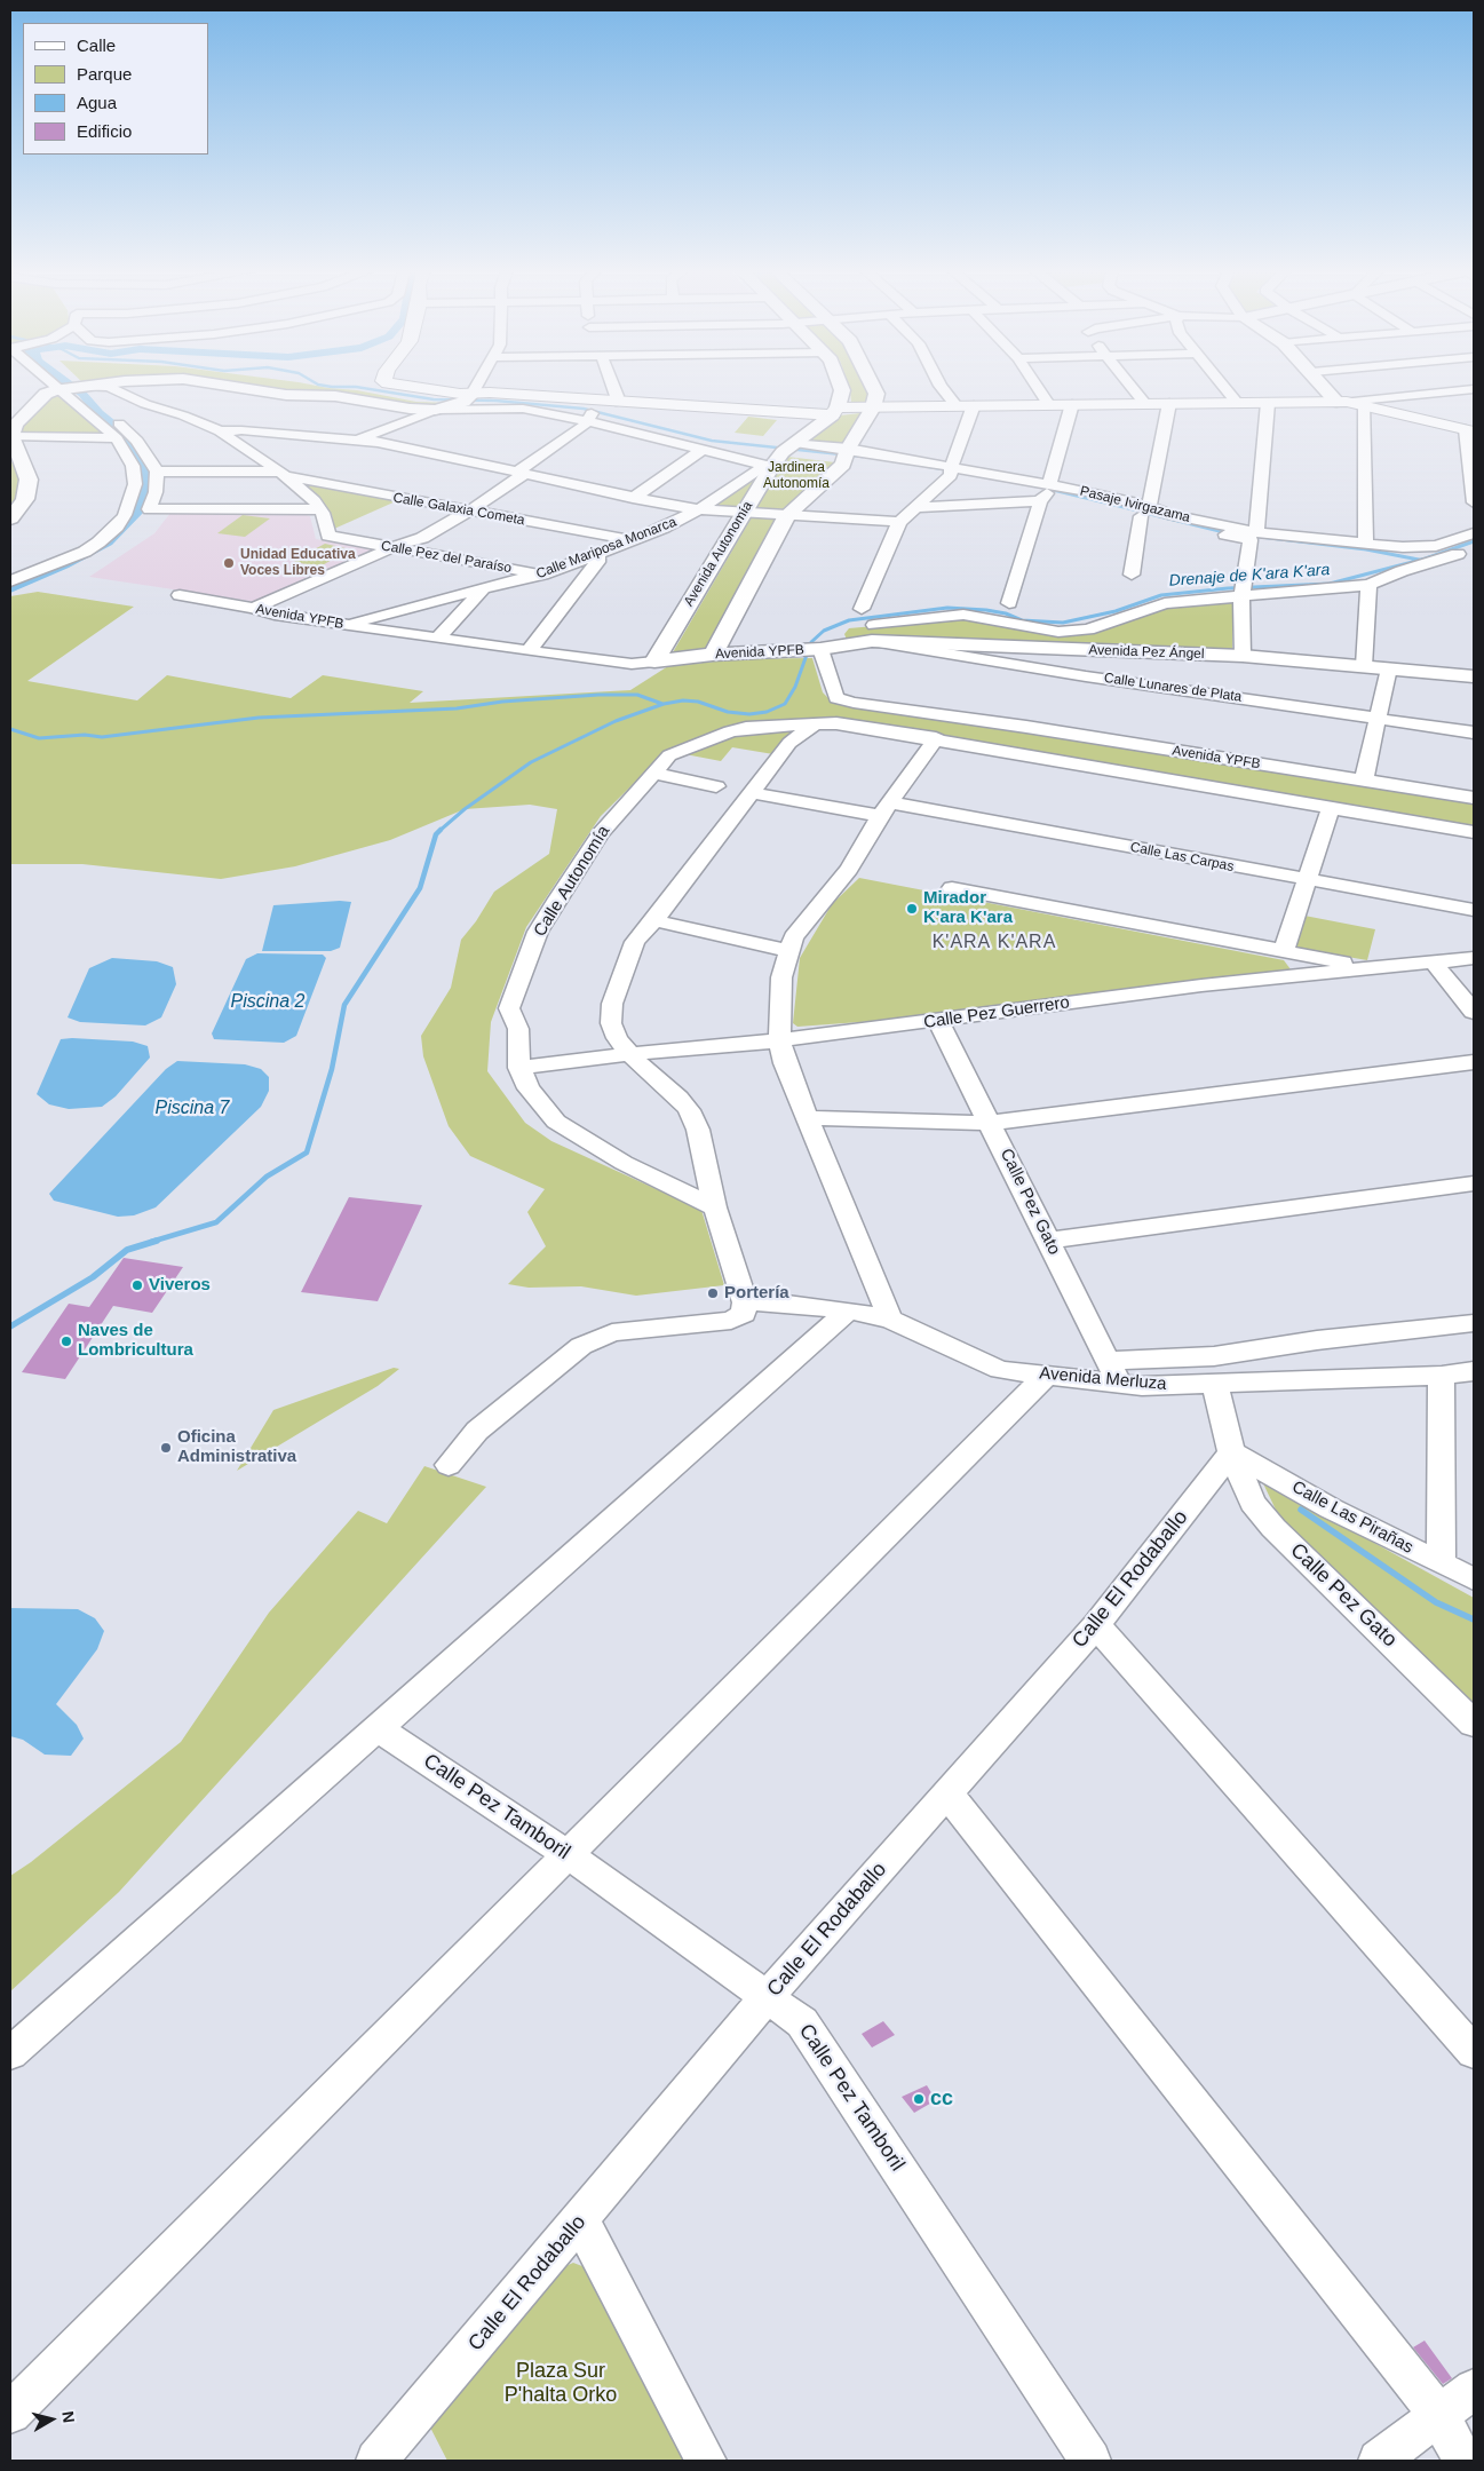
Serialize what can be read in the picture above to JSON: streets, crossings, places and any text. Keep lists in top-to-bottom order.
{
  "streets": {
    "street": [
      "Pasaje Ivirgazama",
      "Calle Galaxia Cometa",
      "Calle Mariposa Monarca",
      "Avenida Autonomía",
      "Calle Pez del Paraíso",
      "Avenida YPFB",
      "Avenida Pez Ángel",
      "Calle Lunares de Plata",
      "Calle Las Carpas",
      "Calle Autonomía",
      "Calle Pez Guerrero",
      "Calle Pez Gato",
      "Avenida Merluza",
      "Calle Las Pirañas",
      "Calle El Rodaballo",
      "Calle Pez Tamboril"
    ]
  },
  "crossings": [
    ["Pasaje Ivirgazama", "Avenida Autonomía"],
    ["Calle Galaxia Cometa", "Calle Mariposa Monarca"],
    ["Calle Galaxia Cometa", "Calle Pez del Paraíso"],
    ["Calle Mariposa Monarca", "Avenida Autonomía"],
    ["Calle Mariposa Monarca", "Calle Pez del Paraíso"],
    ["Calle Mariposa Monarca", "Avenida YPFB"],
    ["Avenida Autonomía", "Avenida YPFB"],
    ["Avenida YPFB", "Avenida Pez Ángel"],
    ["Avenida YPFB", "Calle Autonomía"],
    ["Avenida Pez Ángel", "Calle Lunares de Plata"],
    ["Calle Autonomía", "Calle Pez Guerrero"],
    ["Calle Pez Guerrero", "Calle Pez Gato"],
    ["Calle Pez Gato", "Avenida Merluza"],
    ["Calle Pez Gato", "Calle Las Pirañas"],
    ["Calle Pez Gato", "Calle El Rodaballo"],
    ["Calle Las Pirañas", "Calle El Rodaballo"],
    ["Calle El Rodaballo", "Calle Pez Tamboril"]
  ],
  "districts": ["K'ARA K'ARA"],
  "water": ["Drenaje de K'ara K'ara", "Piscina 2", "Piscina 7"],
  "parks": ["Jardinera Autonomía", "Plaza Sur P'halta Orko"],
  "places": [
    "Unidad Educativa Voces Libres",
    "Mirador K'ara K'ara",
    "Viveros",
    "Portería",
    "Naves de Lombricultura",
    "Oficina Administrativa",
    "cc"
  ],
  "legend": [
    "Calle",
    "Parque",
    "Agua",
    "Edificio"
  ],
  "north": "right"
}
